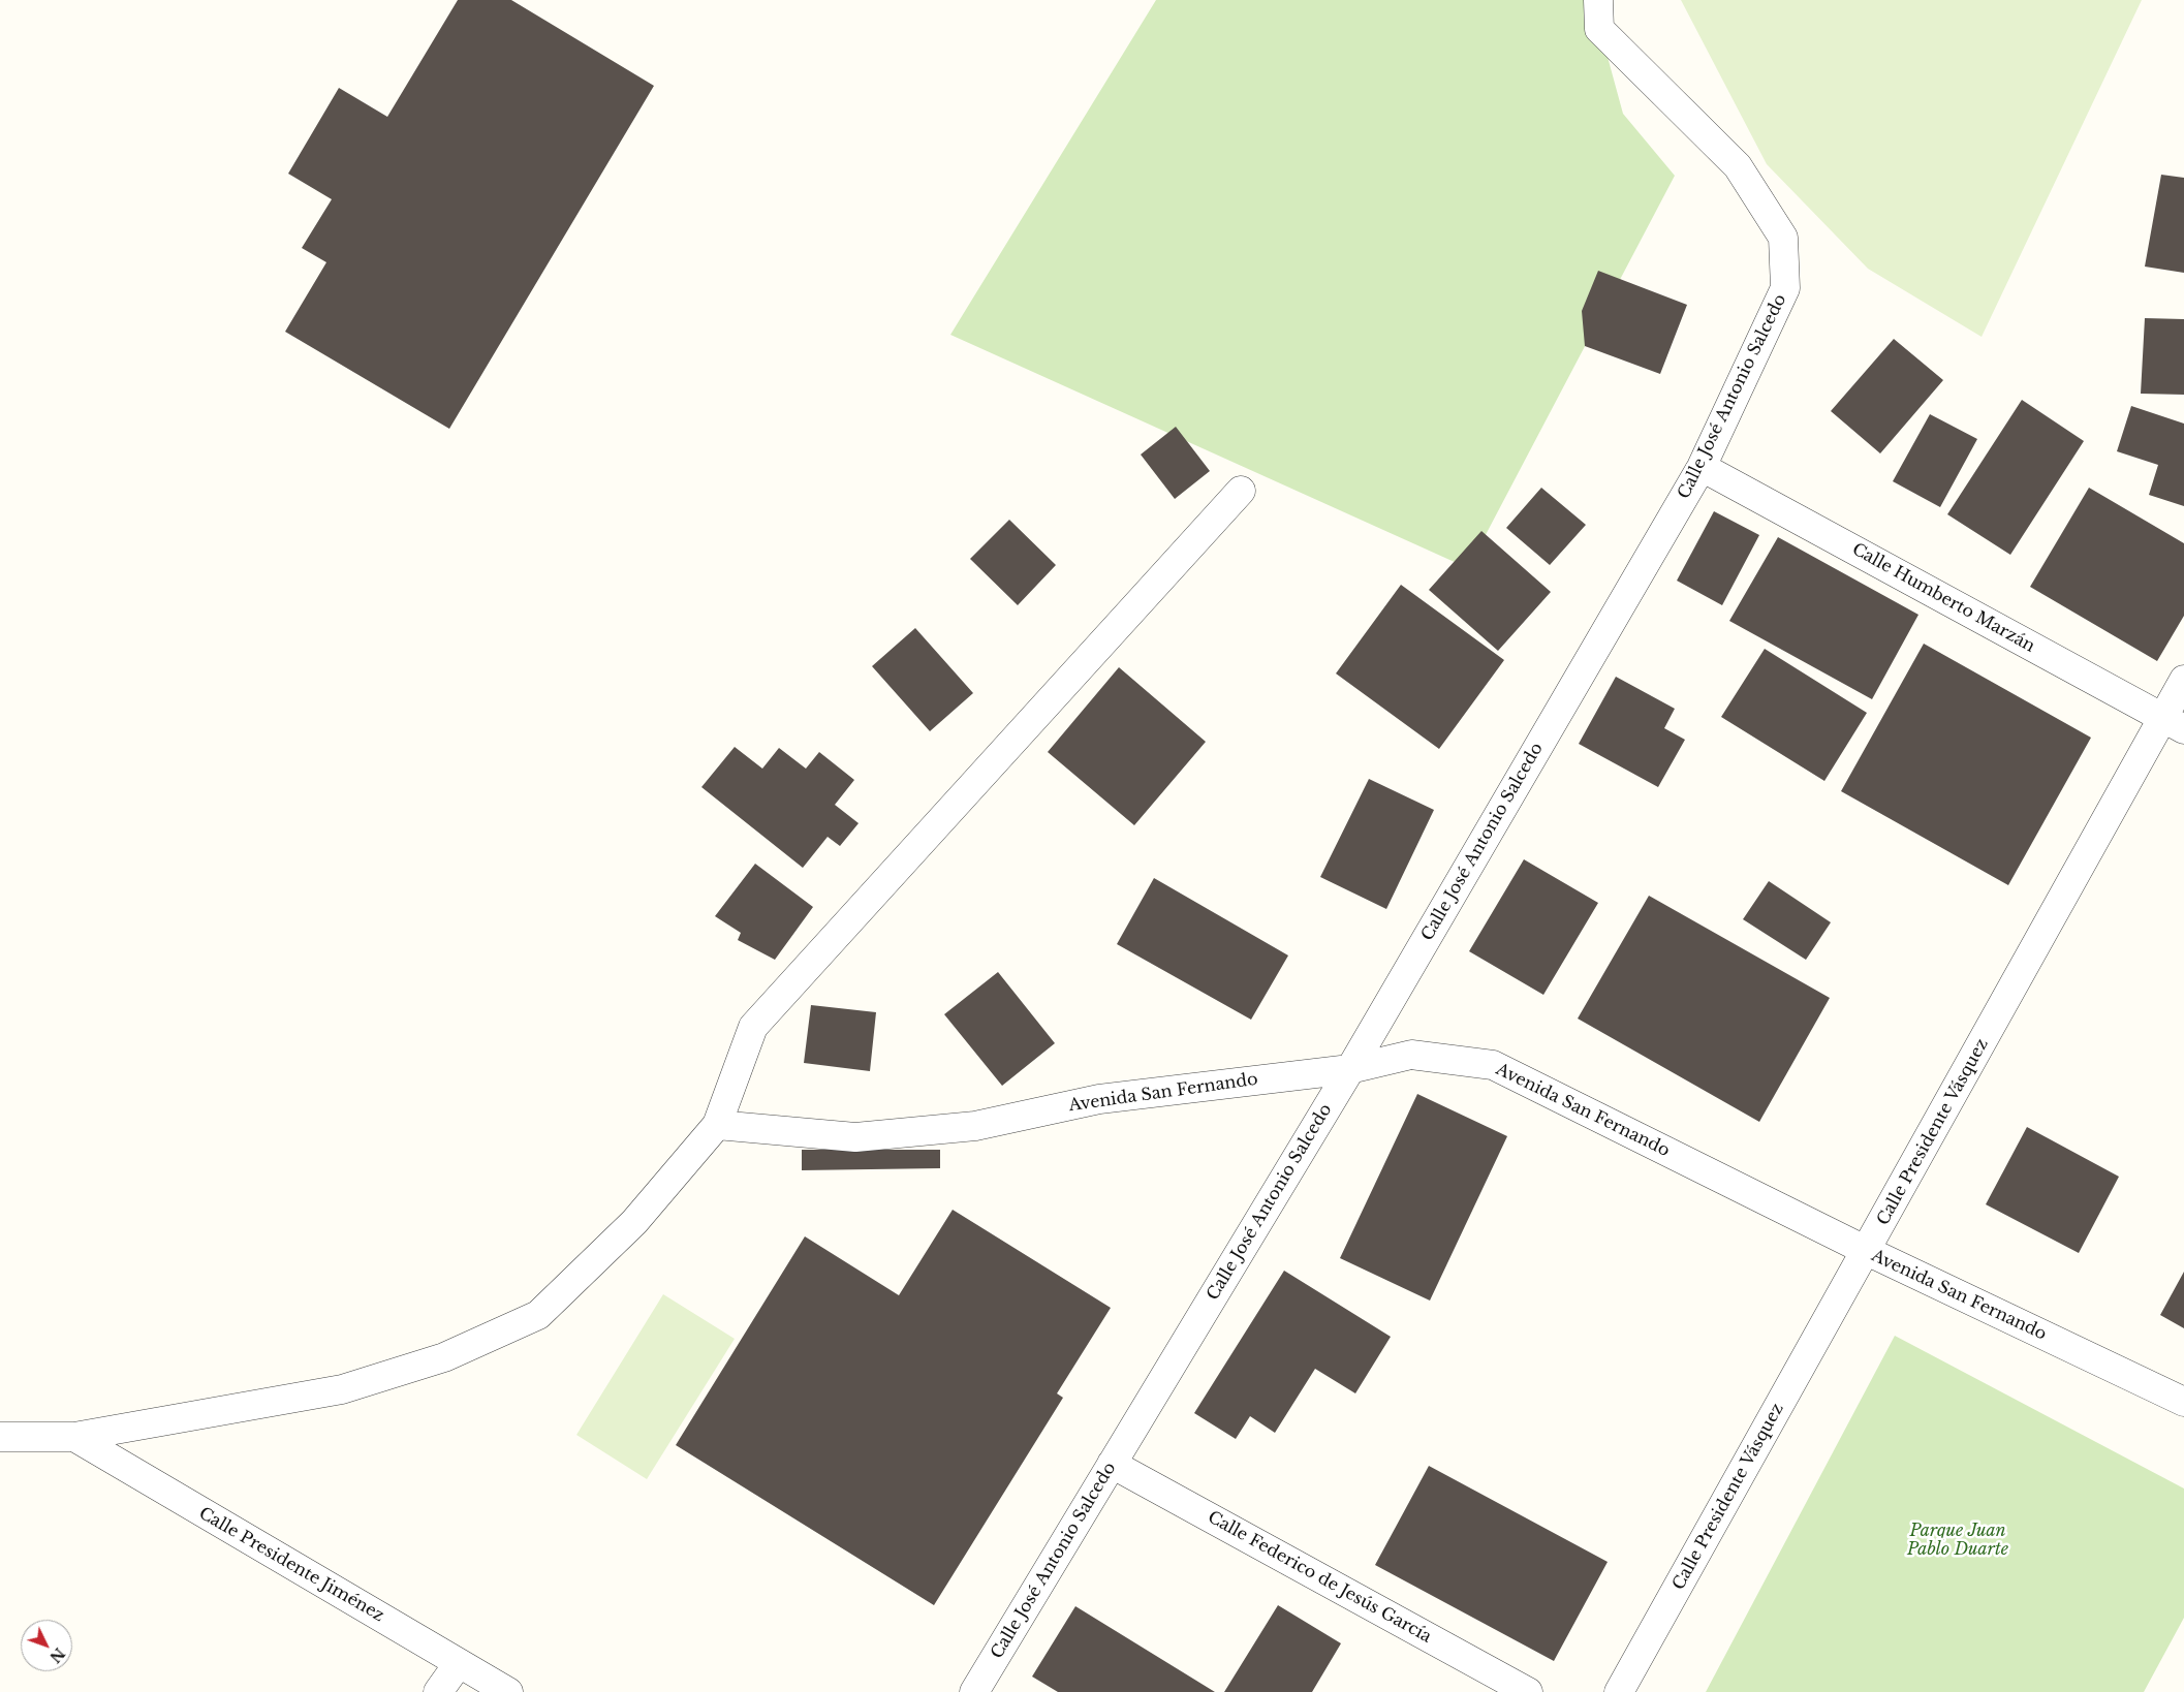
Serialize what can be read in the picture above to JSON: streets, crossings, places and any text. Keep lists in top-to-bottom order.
{
  "streets": {
    "street": [
      "Calle José Antonio Salcedo",
      "Calle Humberto Marzán",
      "Avenida San Fernando",
      "Calle Presidente Vásquez",
      "Calle Presidente Jiménez",
      "Calle Federico de Jesús García"
    ]
  },
  "crossings": [
    ["Calle José Antonio Salcedo", "Calle Humberto Marzán"],
    ["Calle José Antonio Salcedo", "Avenida San Fernando"],
    ["Calle José Antonio Salcedo", "Calle Federico de Jesús García"],
    ["Calle Humberto Marzán", "Calle Presidente Vásquez"],
    ["Avenida San Fernando", "Calle Presidente Vásquez"]
  ],
  "parks": ["Parque Juan Pablo Duarte"],
  "north": "bottom right"
}
